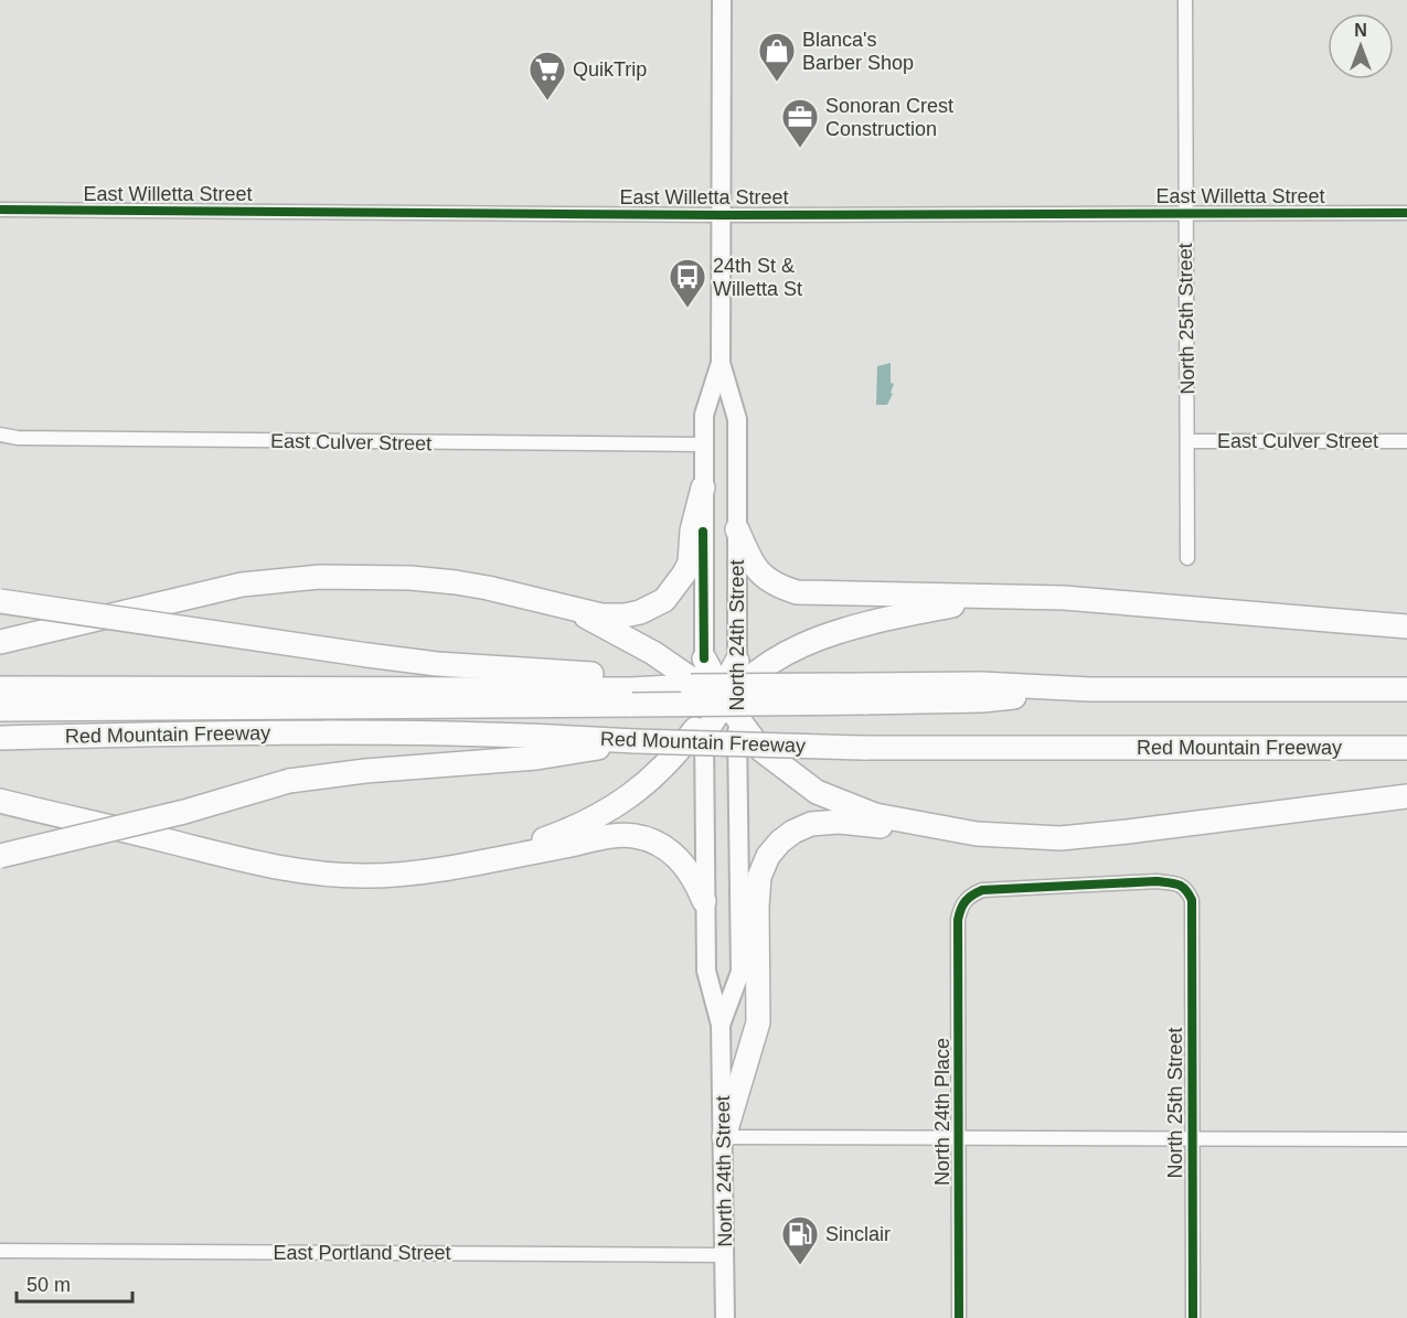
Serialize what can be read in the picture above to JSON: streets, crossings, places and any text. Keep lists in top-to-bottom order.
{
  "streets": {
    "highway": ["Red Mountain Freeway"],
    "main road": ["North 24th Street"],
    "street": [
      "East Willetta Street",
      "North 25th Street",
      "East Culver Street",
      "North 24th Place",
      "East Portland Street"
    ]
  },
  "crossings": [
    ["East Willetta Street", "North 25th Street"],
    ["East Willetta Street", "North 24th Street"],
    ["North 25th Street", "East Culver Street"],
    ["North 25th Street", "North 24th Place"],
    ["East Culver Street", "North 24th Street"],
    ["North 24th Street", "East Portland Street"]
  ],
  "places": {
    "shop": ["Blanca's Barber Shop"],
    "supermarket": ["QuikTrip"],
    "office": ["Sonoran Crest Construction"],
    "bus stop": ["24th St & Willetta St"],
    "fuel station": ["Sinclair"]
  },
  "scale_bar": "50 m",
  "north": "top"
}
